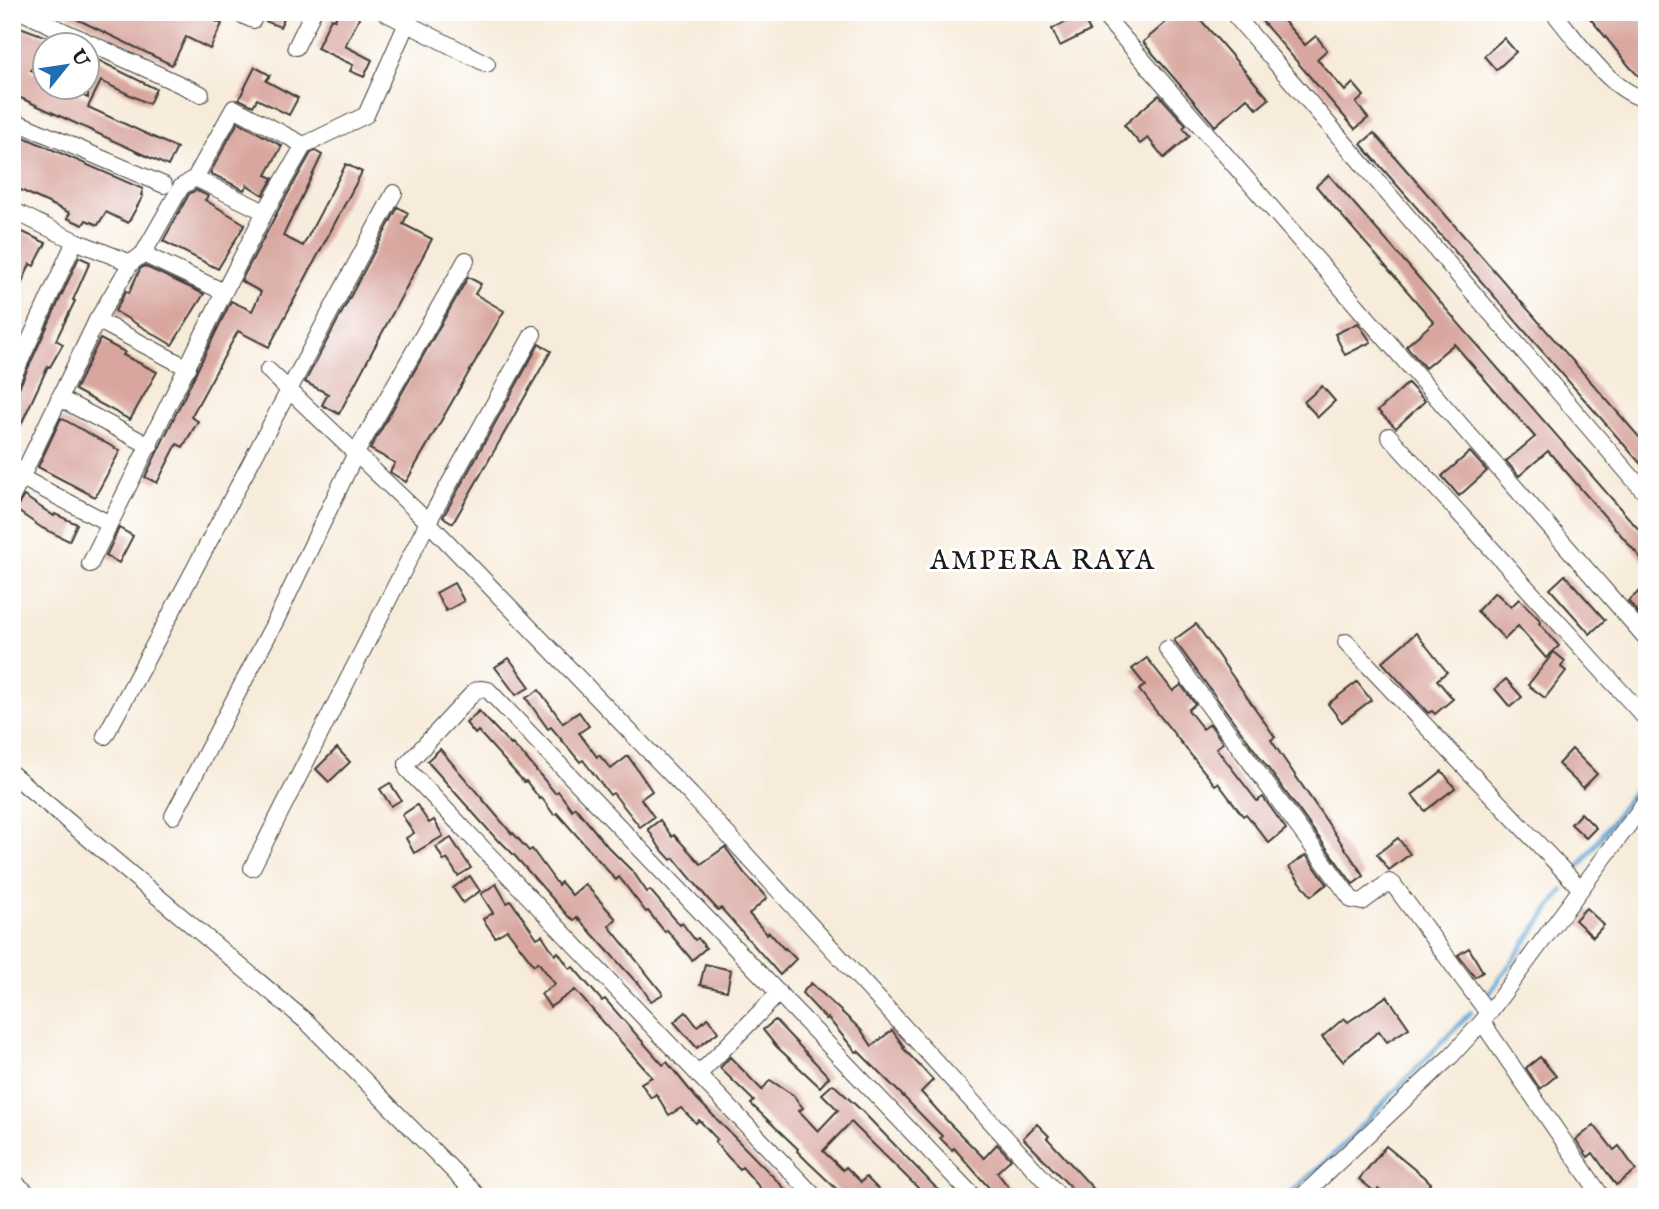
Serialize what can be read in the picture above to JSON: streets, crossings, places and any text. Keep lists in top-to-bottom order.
{
  "districts": ["AMPERA RAYA"],
  "north": "top right"
}
